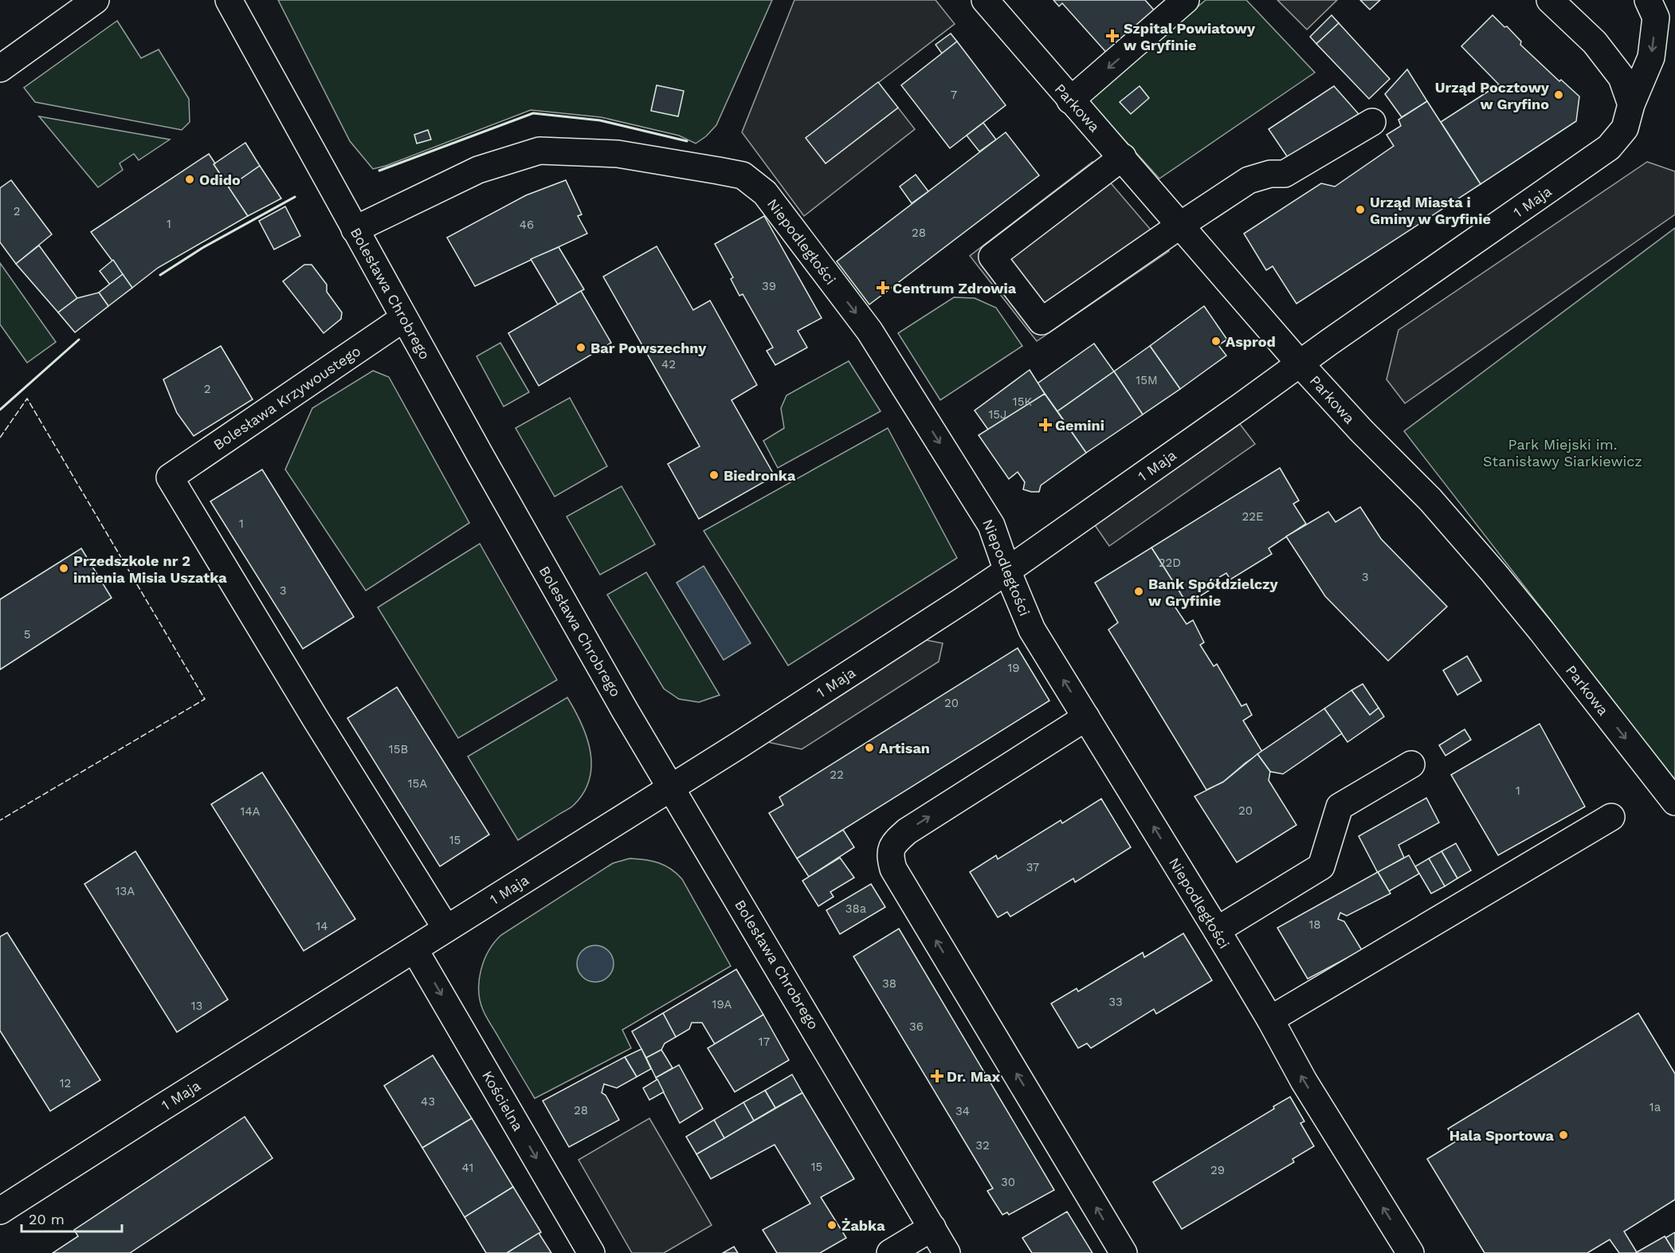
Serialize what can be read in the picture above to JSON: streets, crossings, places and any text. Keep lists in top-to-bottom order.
{
  "streets": {
    "street": [
      "Parkowa",
      "1 Maja",
      "Niepodległości",
      "Bolesława Chrobrego",
      "Bolesława Krzywoustego",
      "Kościelna"
    ]
  },
  "crossings": [
    ["Parkowa", "1 Maja"],
    ["1 Maja", "Niepodległości"],
    ["1 Maja", "Bolesława Chrobrego"],
    ["1 Maja", "Bolesława Krzywoustego"],
    ["1 Maja", "Kościelna"],
    ["Niepodległości", "Bolesława Chrobrego"],
    ["Bolesława Chrobrego", "Bolesława Krzywoustego"]
  ],
  "one_way": ["Parkowa", "Kościelna"],
  "parks": ["Park Miejski im. Stanisławy Siarkiewicz"],
  "places": {
    "health": [
      "Szpital Powiatowy w Gryfinie",
      "Centrum Zdrowia",
      "Gemini",
      "Dr. Max"
    ],
    "other": [
      "Urząd Pocztowy w Gryfino",
      "Odido",
      "Urząd Miasta i Gminy w Gryfinie",
      "Asprod",
      "Bar Powszechny",
      "Biedronka",
      "Przedszkole nr 2 imienia Misia Uszatka",
      "Bank Spółdzielczy w Gryfinie",
      "Artisan",
      "Hala Sportowa",
      "Żabka"
    ]
  },
  "house_numbers": [
    "7",
    "2",
    "1",
    "46",
    "28",
    "39",
    "42",
    "15M",
    "2",
    "15K",
    "15J",
    "22E",
    "1",
    "22D",
    "3",
    "3",
    "5",
    "19",
    "20",
    "15B",
    "22",
    "15A",
    "1",
    "20",
    "14A",
    "15",
    "37",
    "13A",
    "38a",
    "18",
    "14",
    "38",
    "33",
    "19A",
    "13",
    "36",
    "17",
    "12",
    "43",
    "1a",
    "28",
    "34",
    "32",
    "15",
    "41",
    "29",
    "30"
  ],
  "scale_bar": "20 m"
}
